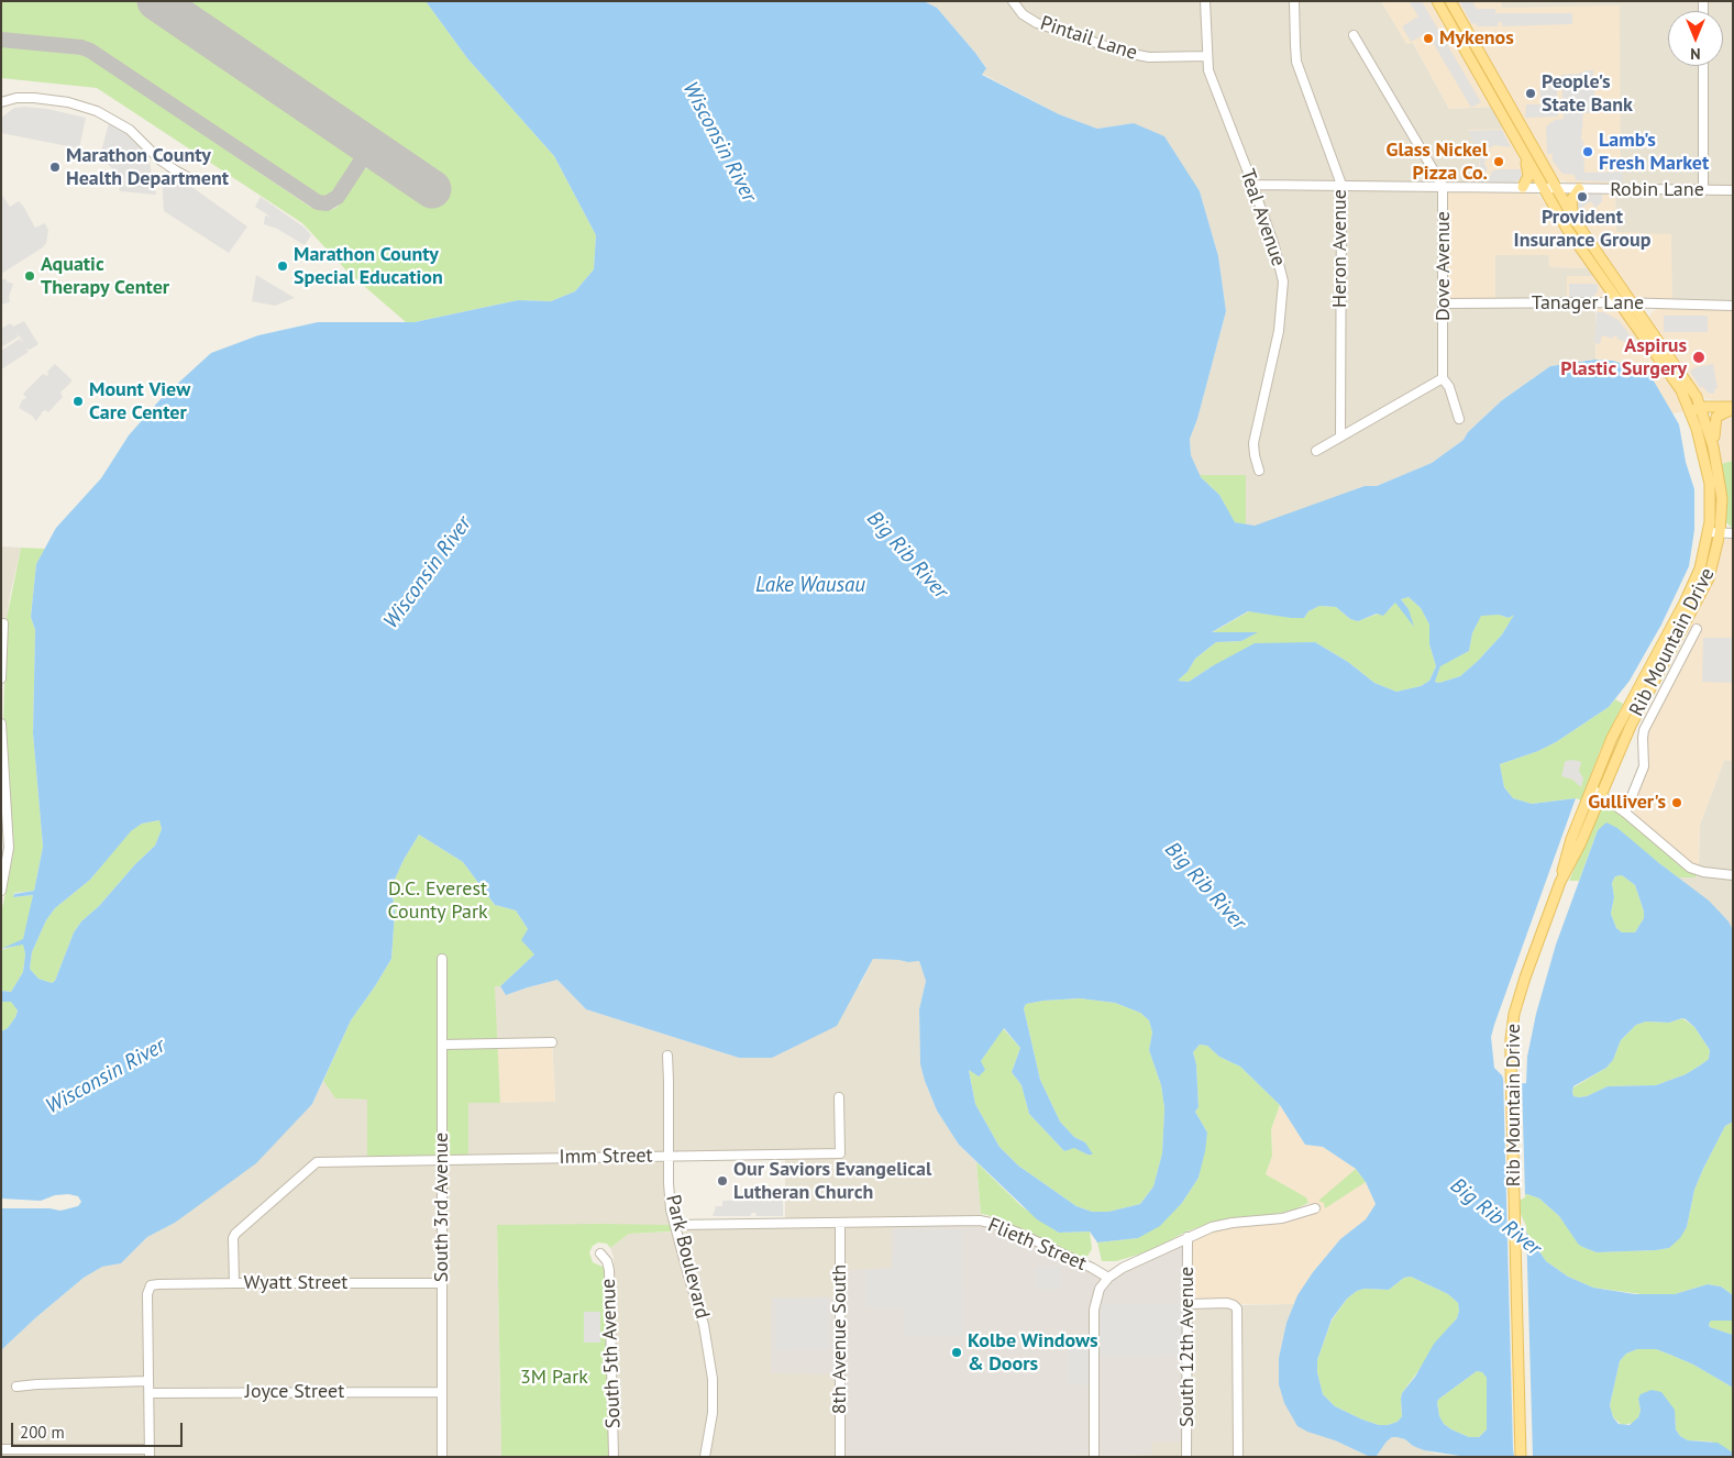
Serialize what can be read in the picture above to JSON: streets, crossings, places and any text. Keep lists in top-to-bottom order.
{
  "streets": {
    "main road": ["Rib Mountain Drive"],
    "street": [
      "Pintail Lane",
      "Robin Lane",
      "Teal Avenue",
      "Heron Avenue",
      "Dove Avenue",
      "Tanager Lane",
      "Imm Street",
      "South 3rd Avenue",
      "Flieth Street",
      "Park Boulevard",
      "Wyatt Street",
      "8th Avenue South",
      "South 12th Avenue",
      "South 5th Avenue",
      "Joyce Street"
    ]
  },
  "crossings": [
    ["Pintail Lane", "Teal Avenue"],
    ["Robin Lane", "Teal Avenue"],
    ["Robin Lane", "Heron Avenue"],
    ["Robin Lane", "Dove Avenue"],
    ["Robin Lane", "Rib Mountain Drive"],
    ["Dove Avenue", "Tanager Lane"],
    ["Tanager Lane", "Rib Mountain Drive"],
    ["Imm Street", "South 3rd Avenue"],
    ["Imm Street", "Park Boulevard"],
    ["Imm Street", "Wyatt Street"],
    ["South 3rd Avenue", "Wyatt Street"],
    ["South 3rd Avenue", "Joyce Street"],
    ["Flieth Street", "Park Boulevard"],
    ["Flieth Street", "8th Avenue South"],
    ["Flieth Street", "South 12th Avenue"]
  ],
  "water": ["Wisconsin River", "Big Rib River", "Lake Wausau"],
  "parks": ["D.C. Everest County Park", "3M Park"],
  "places": [
    "Mykenos",
    "People's State Bank",
    "Lamb's Fresh Market",
    "Glass Nickel Pizza Co.",
    "Marathon County Health Department",
    "Provident Insurance Group",
    "Marathon County Special Education",
    "Aquatic Therapy Center",
    "Aspirus Plastic Surgery",
    "Mount View Care Center",
    "Gulliver's",
    "Our Saviors Evangelical Lutheran Church",
    "Kolbe Windows & Doors"
  ],
  "scale_bar": "200 m",
  "north": "bottom"
}
